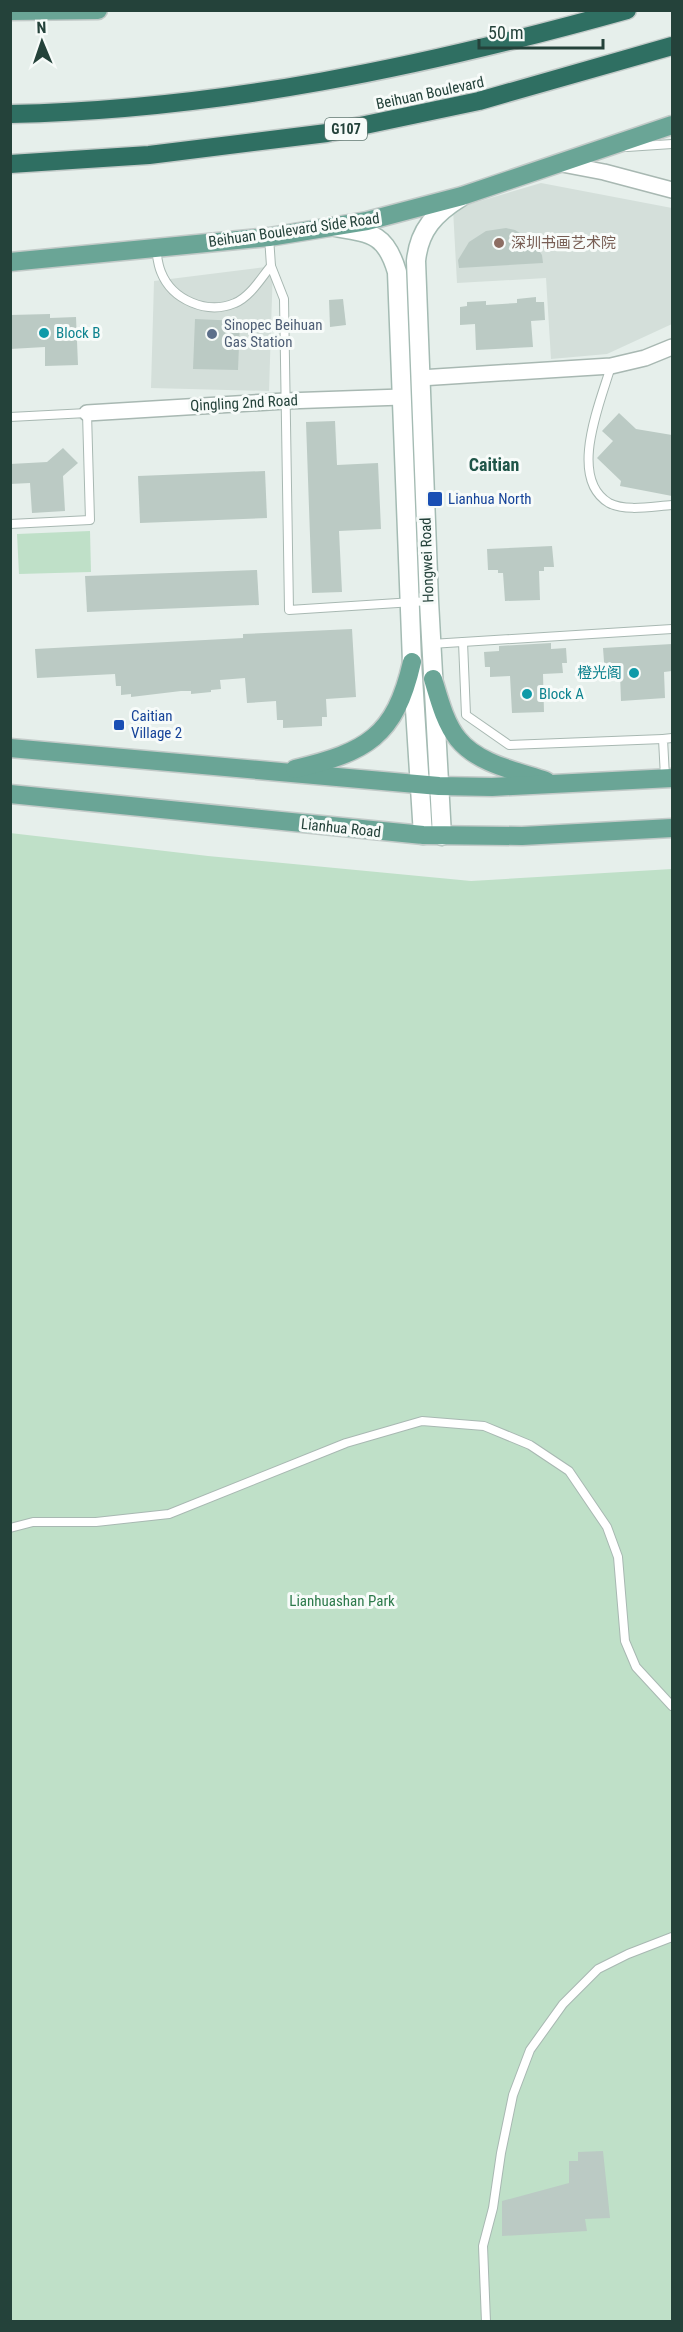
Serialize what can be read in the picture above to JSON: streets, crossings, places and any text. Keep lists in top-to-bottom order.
{
  "streets": {
    "highway": ["Beihuan Boulevard", "G107"],
    "main road": ["Beihuan Boulevard Side Road", "Lianhua Road"],
    "street": ["Qingling 2nd Road", "Hongwei Road"]
  },
  "crossings": [
    ["Beihuan Boulevard Side Road", "Hongwei Road"],
    ["Qingling 2nd Road", "Hongwei Road"],
    ["Hongwei Road", "Lianhua Road"]
  ],
  "districts": ["Caitian"],
  "parks": ["Lianhuashan Park"],
  "places": {
    "other": [
      "深圳书画艺术院",
      "Block B",
      "Sinopec Beihuan Gas Station",
      "橙光阁",
      "Block A"
    ],
    "transit": ["Lianhua North", "Caitian Village 2"]
  },
  "scale_bar": "50 m",
  "north": "top"
}
